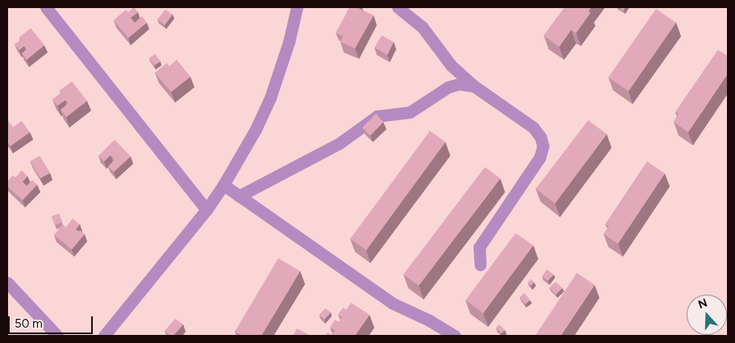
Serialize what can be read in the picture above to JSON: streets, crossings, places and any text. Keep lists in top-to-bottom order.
{
  "scale_bar": "50 m",
  "north": "top"
}
